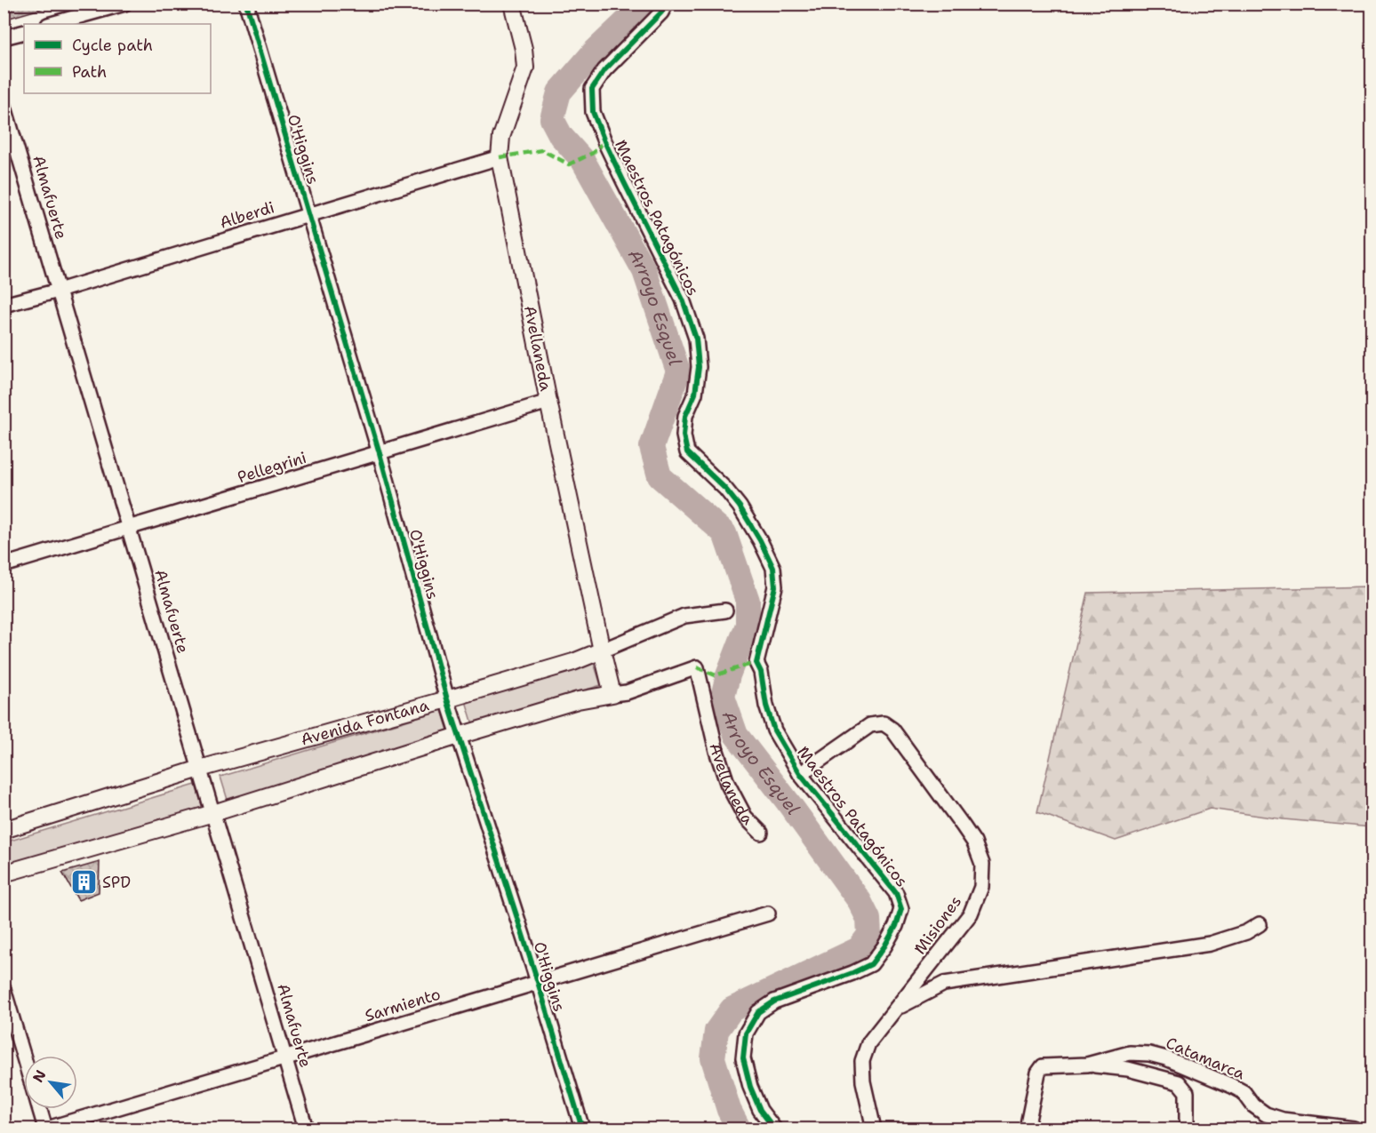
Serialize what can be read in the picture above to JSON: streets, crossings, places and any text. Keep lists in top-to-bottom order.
{
  "streets": {
    "street": [
      "O'Higgins",
      "Almafuerte",
      "Alberdi",
      "Maestros Patagónicos",
      "Avellaneda",
      "Pellegrini",
      "Avenida Fontana",
      "Misiones",
      "Sarmiento",
      "Catamarca"
    ]
  },
  "crossings": [
    ["O'Higgins", "Alberdi"],
    ["O'Higgins", "Pellegrini"],
    ["O'Higgins", "Avenida Fontana"],
    ["O'Higgins", "Sarmiento"],
    ["Almafuerte", "Alberdi"],
    ["Almafuerte", "Pellegrini"],
    ["Almafuerte", "Avenida Fontana"],
    ["Almafuerte", "Sarmiento"],
    ["Alberdi", "Avellaneda"],
    ["Maestros Patagónicos", "Misiones"],
    ["Avellaneda", "Pellegrini"],
    ["Avellaneda", "Avenida Fontana"]
  ],
  "water": ["Arroyo Esquel"],
  "places": {
    "building": ["SPD"]
  },
  "legend": ["Cycle path", "Path"],
  "north": "top left"
}
